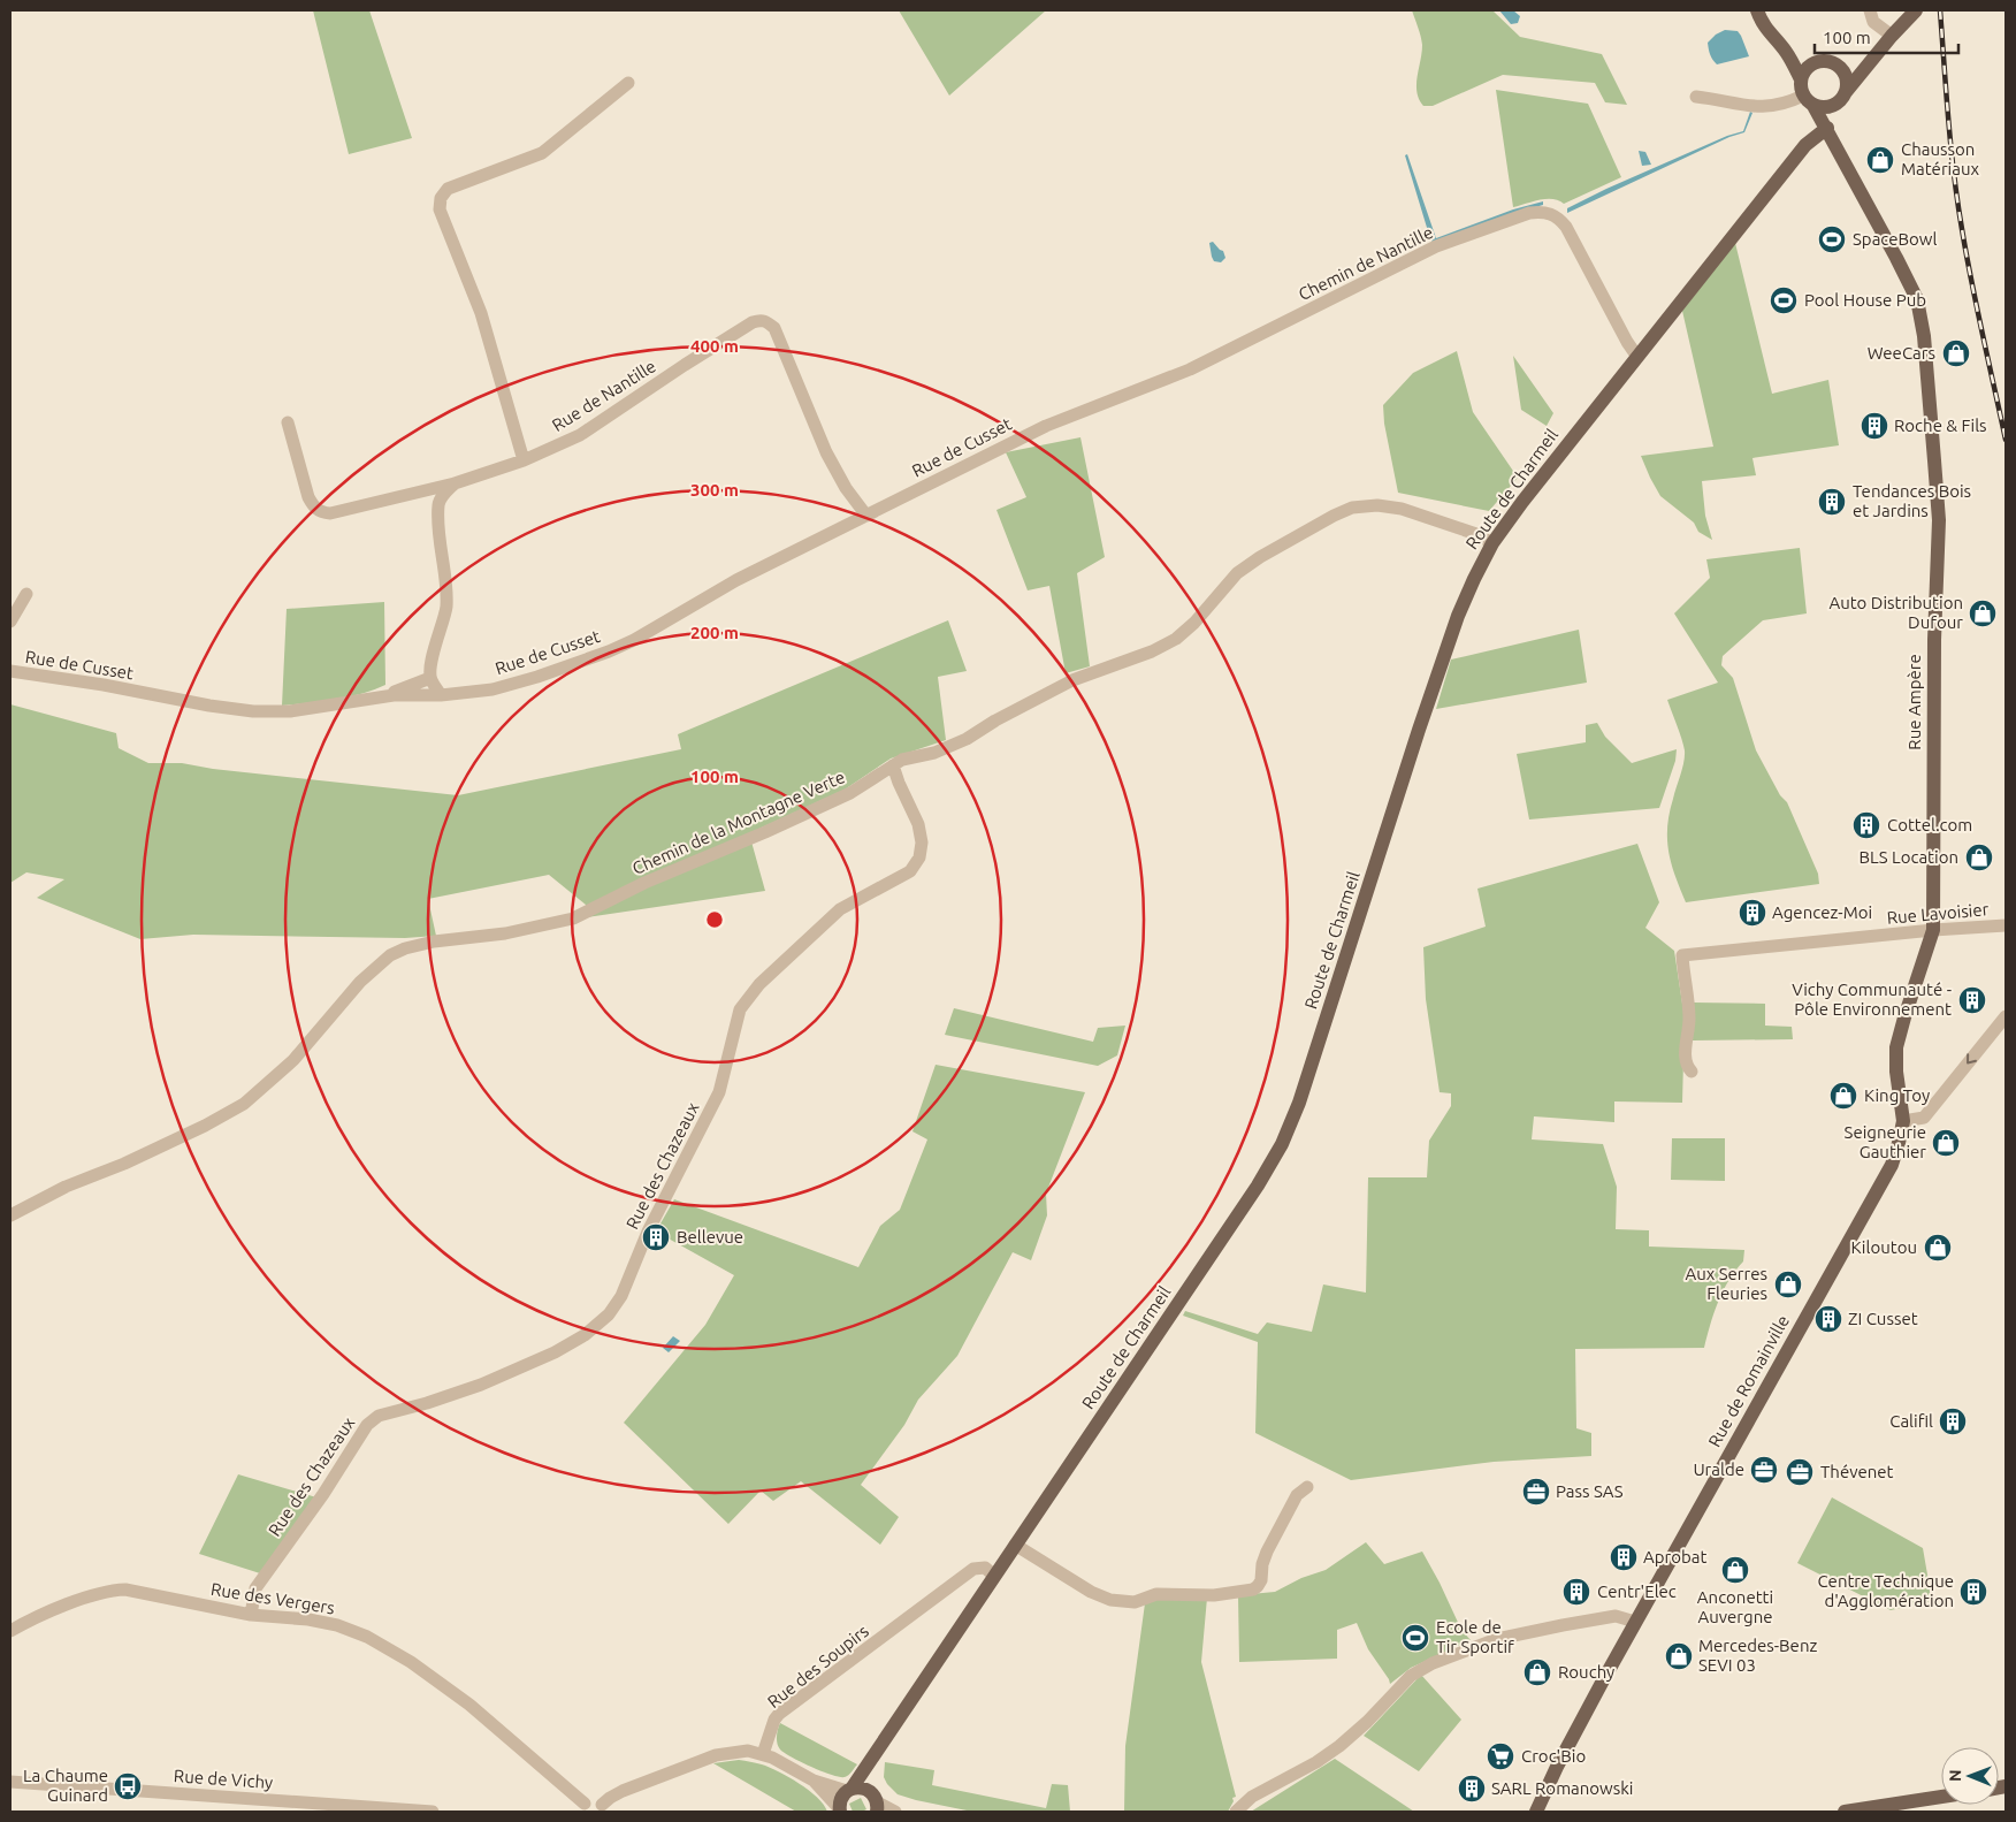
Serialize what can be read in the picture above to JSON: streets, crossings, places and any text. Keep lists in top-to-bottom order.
{
  "streets": {
    "main road": ["Route de Charmeil", "Rue Ampère", "Rue de Romainville"],
    "street": [
      "Chemin de Nantille",
      "Rue de Nantille",
      "Rue de Cusset",
      "Chemin de la Montagne Verte",
      "Rue Lavoisier",
      "Rue des Chazeaux",
      "Rue des Vergers",
      "Rue des Soupirs",
      "Rue de Vichy"
    ]
  },
  "crossings": [
    ["Chemin de Nantille", "Rue de Cusset"],
    ["Chemin de Nantille", "Route de Charmeil"],
    ["Rue de Nantille", "Rue de Cusset"],
    ["Route de Charmeil", "Rue Ampère"],
    ["Route de Charmeil", "Chemin de la Montagne Verte"],
    ["Route de Charmeil", "Rue des Soupirs"],
    ["Rue Ampère", "Rue Lavoisier"],
    ["Rue Ampère", "Rue de Romainville"],
    ["Chemin de la Montagne Verte", "Rue des Chazeaux"],
    ["Rue des Chazeaux", "Rue des Vergers"]
  ],
  "places": {
    "shop": [
      "Chausson Matériaux",
      "WeeCars",
      "Auto Distribution Dufour",
      "BLS Location",
      "King Toy",
      "Seigneurie Gauthier",
      "Kiloutou",
      "Aux Serres Fleuries",
      "Anconetti Auvergne",
      "Mercedes-Benz SEVI 03",
      "Rouchy"
    ],
    "sports": ["SpaceBowl", "Pool House Pub", "Ecole de Tir Sportif"],
    "building": [
      "Roche & Fils",
      "Tendances Bois et Jardins",
      "Cottel.com",
      "Agencez-Moi",
      "Vichy Communauté - Pôle Environnement",
      "Bellevue",
      "ZI Cusset",
      "Califil",
      "Aprobat",
      "Centr'Elec",
      "Centre Technique d'Agglomération",
      "SARL Romanowski"
    ],
    "office": ["Uralde", "Thévenet", "Pass SAS"],
    "supermarket": ["Croc'Bio"],
    "bus stop": ["La Chaume Guinard"]
  },
  "scale_bar": "100 m",
  "north": "left",
  "rings": [
    "400 m",
    "300 m",
    "200 m",
    "100 m"
  ]
}
